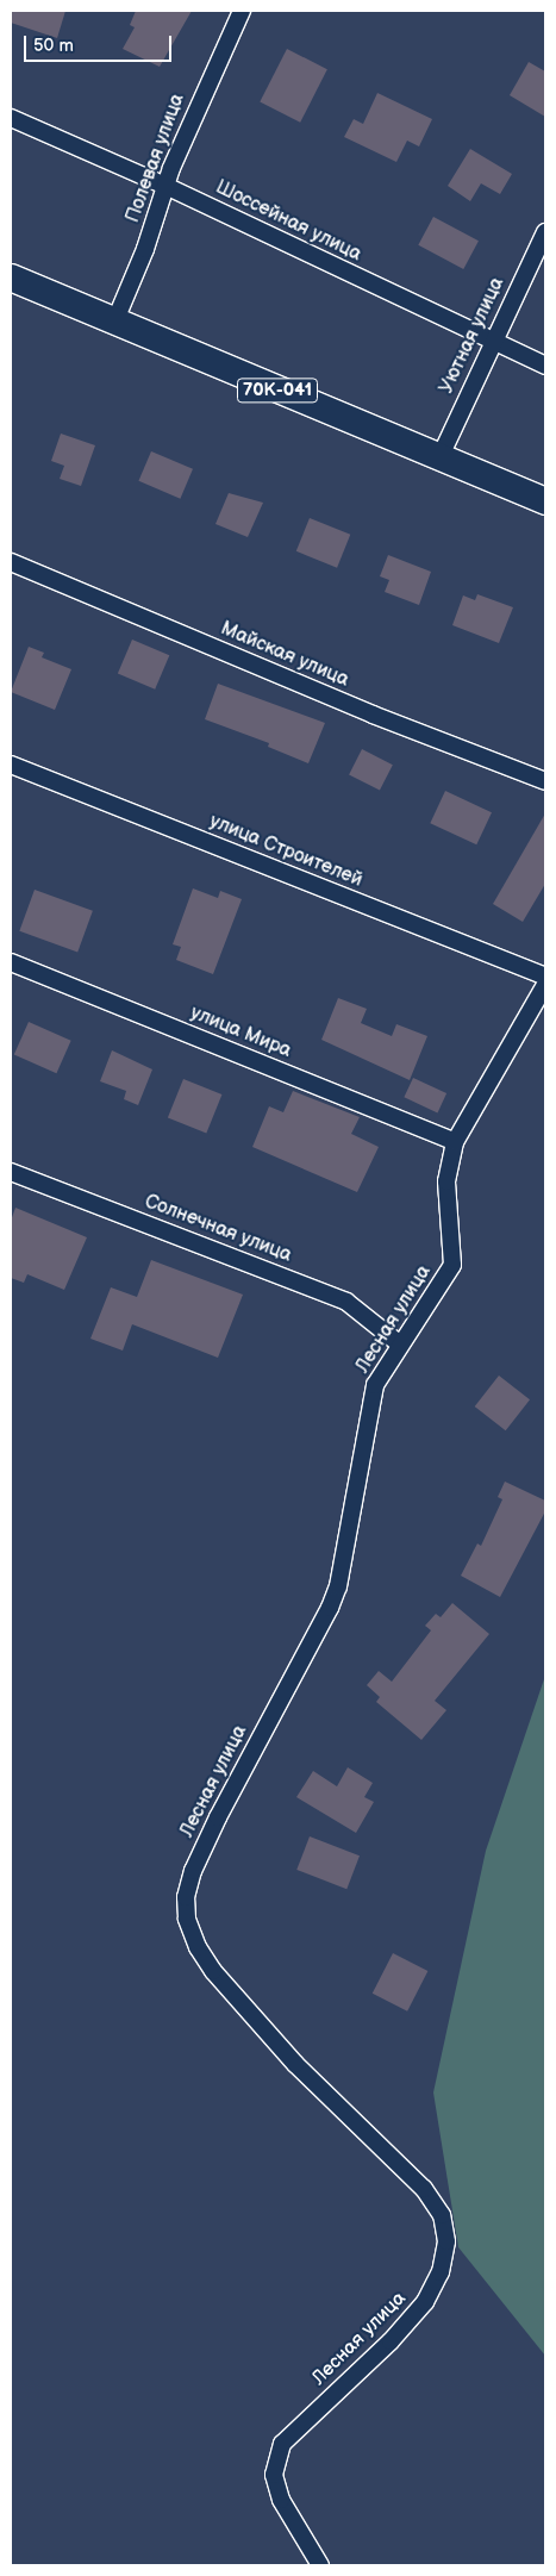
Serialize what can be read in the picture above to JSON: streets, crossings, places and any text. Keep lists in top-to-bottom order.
{
  "streets": {
    "main road": ["70К-041"],
    "street": [
      "Полевая улица",
      "Шоссейная улица",
      "Уютная улица",
      "Майская улица",
      "улица Строителей",
      "улица Мира",
      "Солнечная улица",
      "Лесная улица"
    ]
  },
  "crossings": [
    ["Полевая улица", "Шоссейная улица"],
    ["Полевая улица", "70К-041"],
    ["Шоссейная улица", "Уютная улица"],
    ["Уютная улица", "70К-041"],
    ["улица Мира", "Лесная улица"],
    ["Солнечная улица", "Лесная улица"]
  ],
  "scale_bar": "50 m"
}
